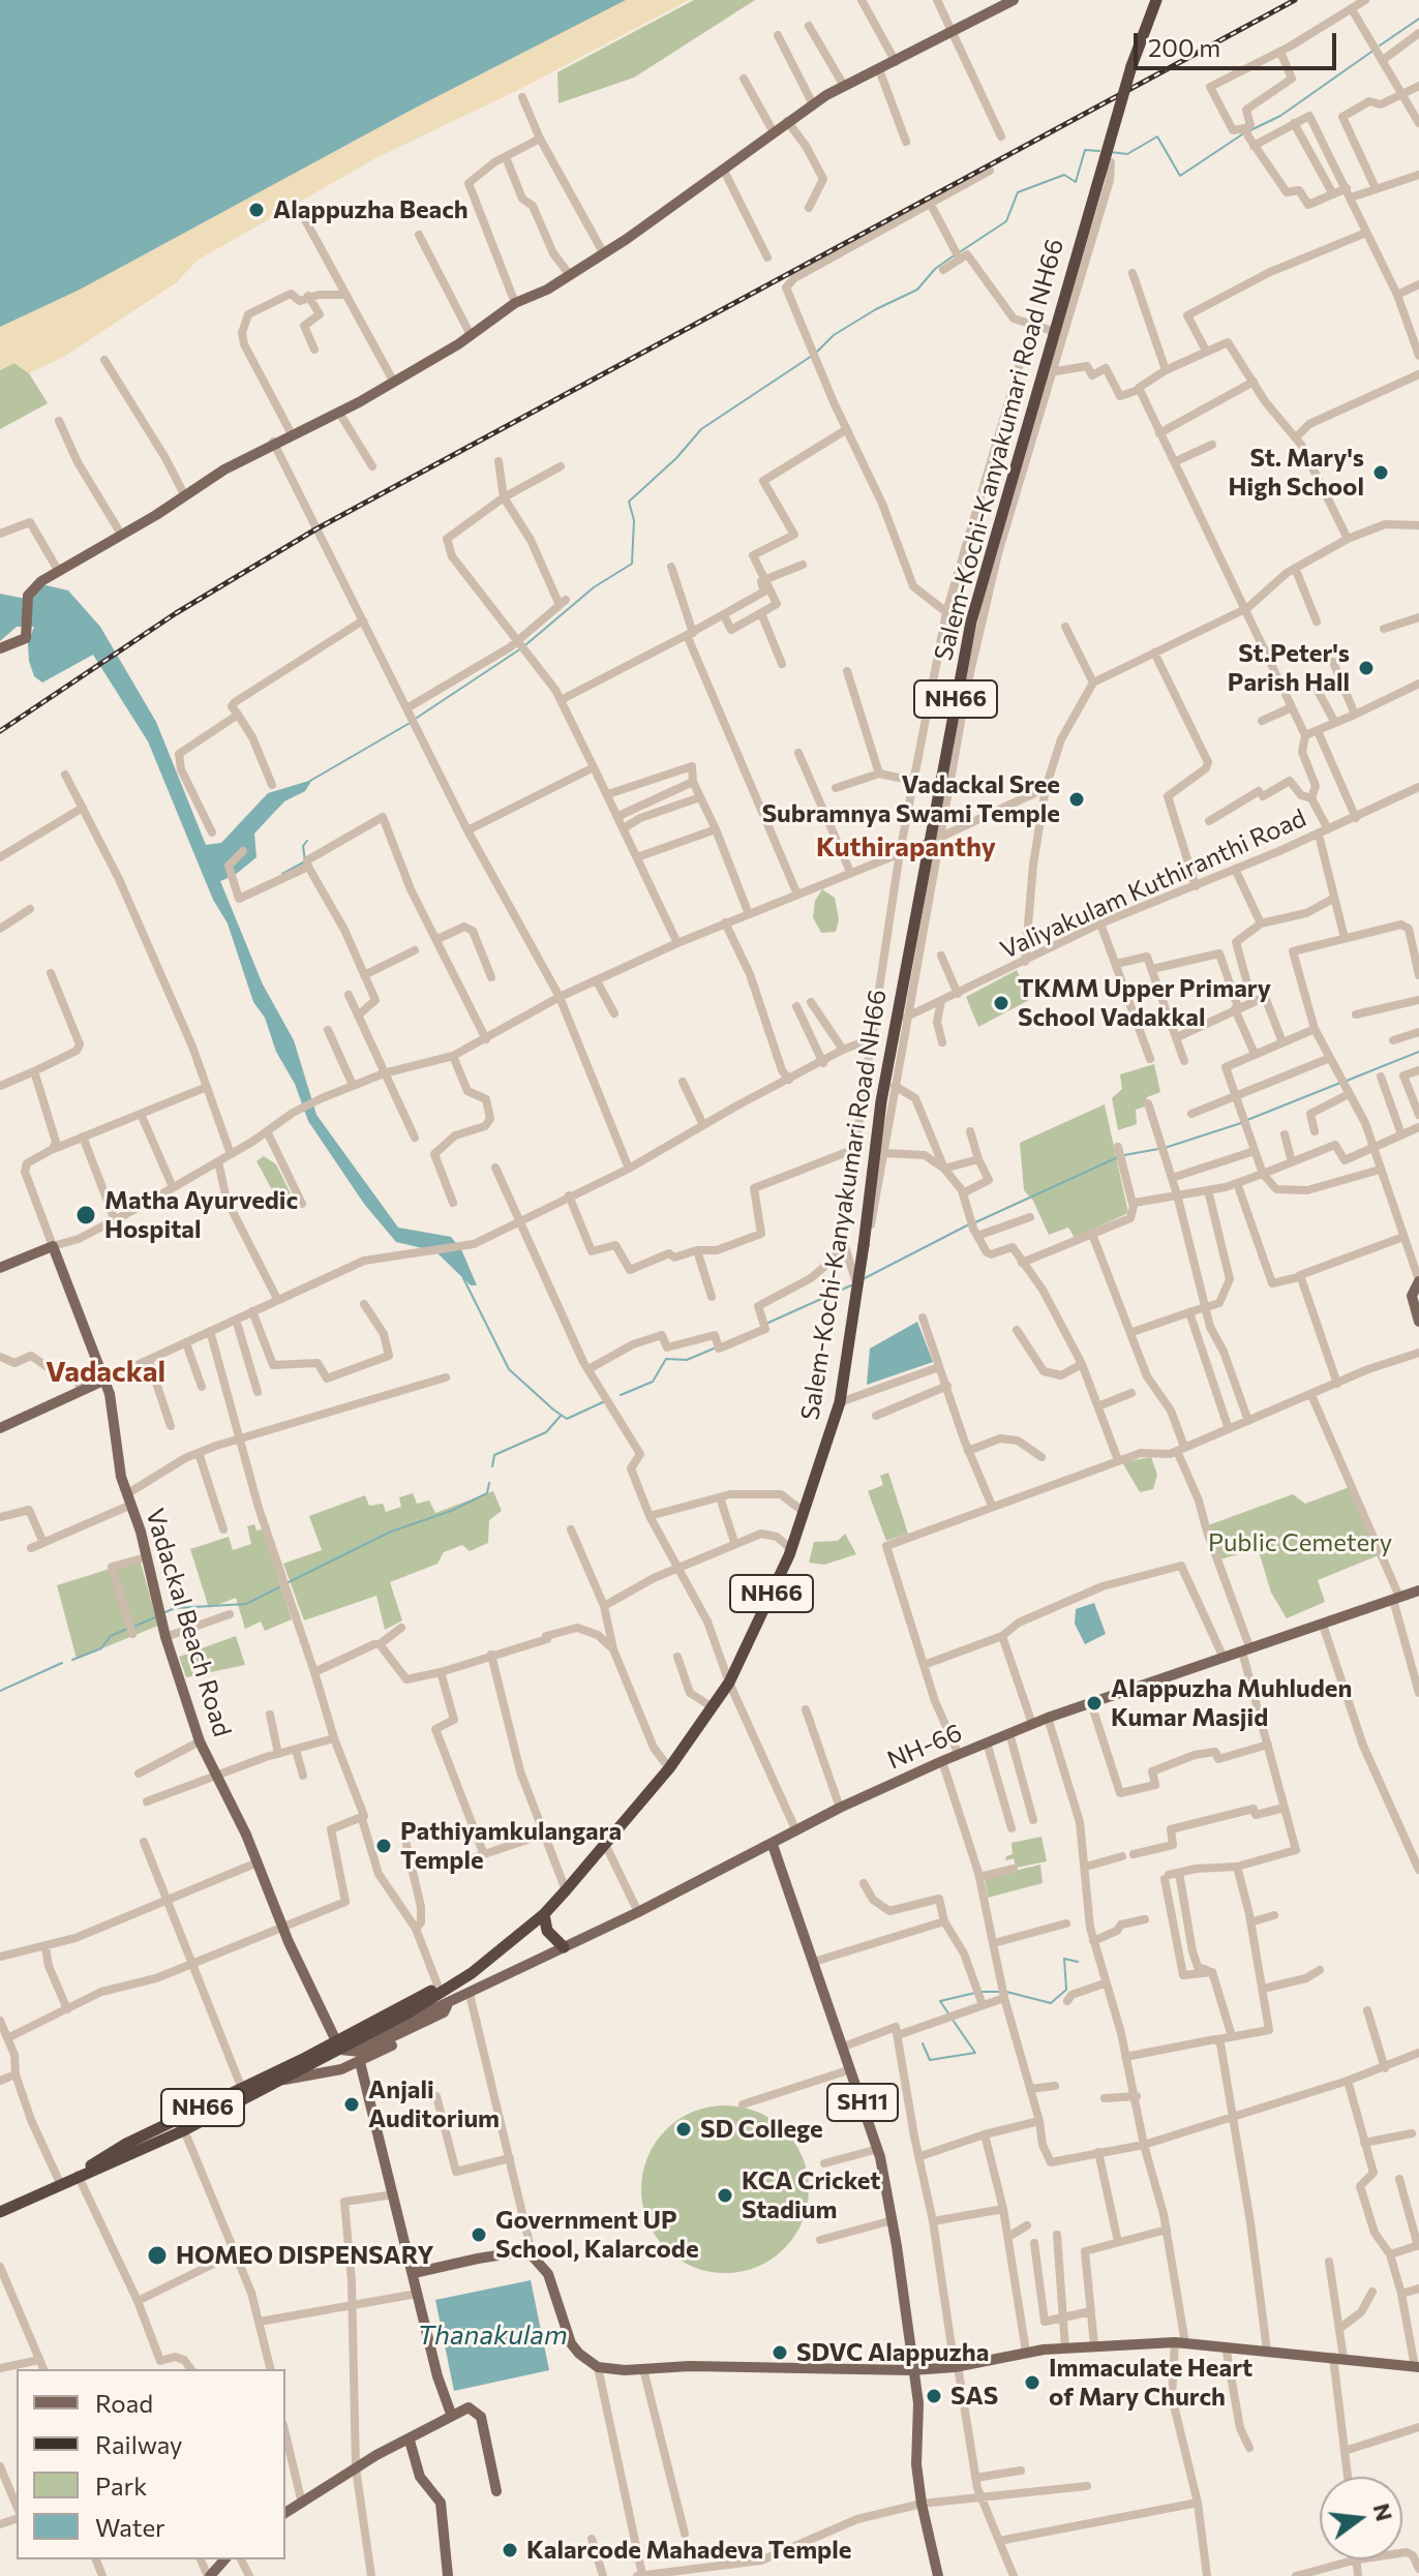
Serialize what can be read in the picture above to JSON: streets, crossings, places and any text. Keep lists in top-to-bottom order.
{
  "streets": {
    "highway": ["Salem-Kochi-Kanyakumari Road NH66", "NH66"],
    "main road": ["Vadackal Beach Road", "NH-66", "SH11"],
    "street": ["Valiyakulam Kuthiranthi Road"]
  },
  "crossings": [
    ["Salem-Kochi-Kanyakumari Road NH66", "NH66"],
    ["Salem-Kochi-Kanyakumari Road NH66", "Vadackal Beach Road"],
    ["NH66", "Vadackal Beach Road"],
    ["NH-66", "SH11"]
  ],
  "districts": ["Kuthirapanthy", "Vadackal"],
  "water": ["Thanakulam"],
  "parks": ["Public Cemetery"],
  "places": [
    "Alappuzha Beach",
    "St. Mary's High School",
    "St.Peter's Parish Hall",
    "Vadackal Sree Subramnya Swami Temple",
    "TKMM Upper Primary School Vadakkal",
    "Matha Ayurvedic Hospital",
    "Alappuzha Muhluden Kumar Masjid",
    "Pathiyamkulangara Temple",
    "Anjali Auditorium",
    "SD College",
    "KCA Cricket Stadium",
    "Government UP School, Kalarcode",
    "HOMEO DISPENSARY",
    "SDVC Alappuzha",
    "Immaculate Heart of Mary Church",
    "SAS",
    "Kalarcode Mahadeva Temple"
  ],
  "legend": [
    "Road",
    "Railway",
    "Park",
    "Water"
  ],
  "scale_bar": "200 m",
  "north": "right"
}
